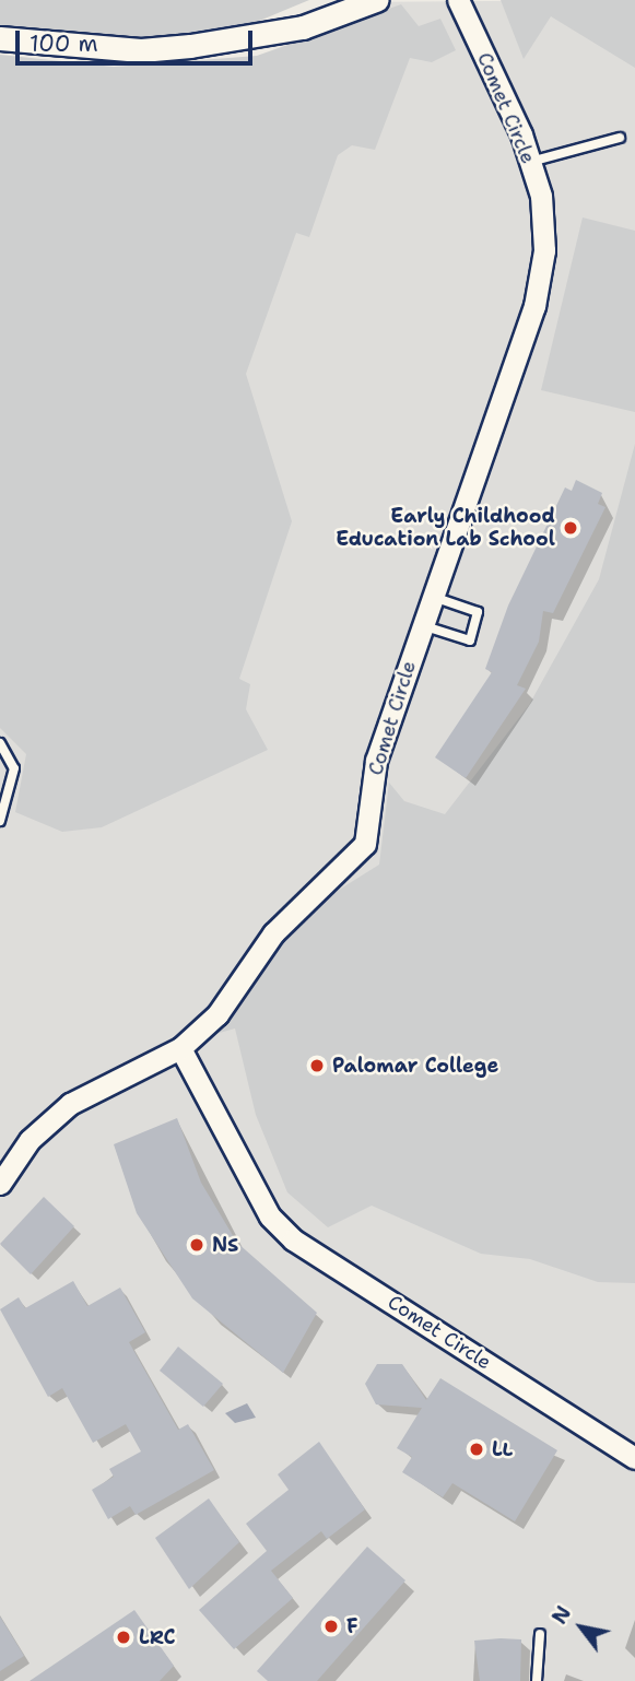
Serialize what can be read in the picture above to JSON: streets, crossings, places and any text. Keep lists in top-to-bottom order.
{
  "streets": {
    "street": ["Comet Circle"]
  },
  "places": [
    "Early Childhood Education Lab School",
    "Palomar College",
    "NS",
    "LL",
    "F",
    "LRC"
  ],
  "scale_bar": "100 m",
  "north": "top left"
}
